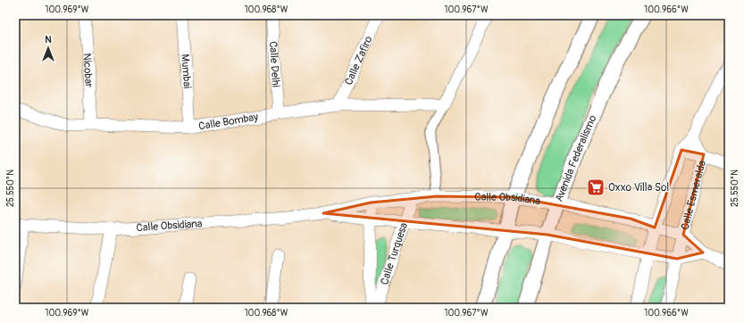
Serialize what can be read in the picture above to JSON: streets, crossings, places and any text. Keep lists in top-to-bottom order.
{
  "streets": {
    "street": [
      "Calle Zafiro",
      "Calle Delhi",
      "Nicobar",
      "Mumbai",
      "Calle Bombay",
      "Avenida Federalismo",
      "Calle Esmeralda",
      "Calle Obsidiana",
      "Calle Turquesa"
    ]
  },
  "crossings": [
    ["Calle Zafiro", "Calle Bombay"],
    ["Calle Delhi", "Calle Bombay"],
    ["Nicobar", "Calle Bombay"],
    ["Mumbai", "Calle Bombay"],
    ["Avenida Federalismo", "Calle Obsidiana"],
    ["Calle Esmeralda", "Calle Obsidiana"],
    ["Calle Obsidiana", "Calle Turquesa"]
  ],
  "places": {
    "supermarket": ["Oxxo Villa Sol"]
  },
  "north": "top",
  "coordinates": [
    "100.969°W",
    "100.968°W",
    "100.967°W",
    "100.966°W",
    "25.550°N"
  ]
}
